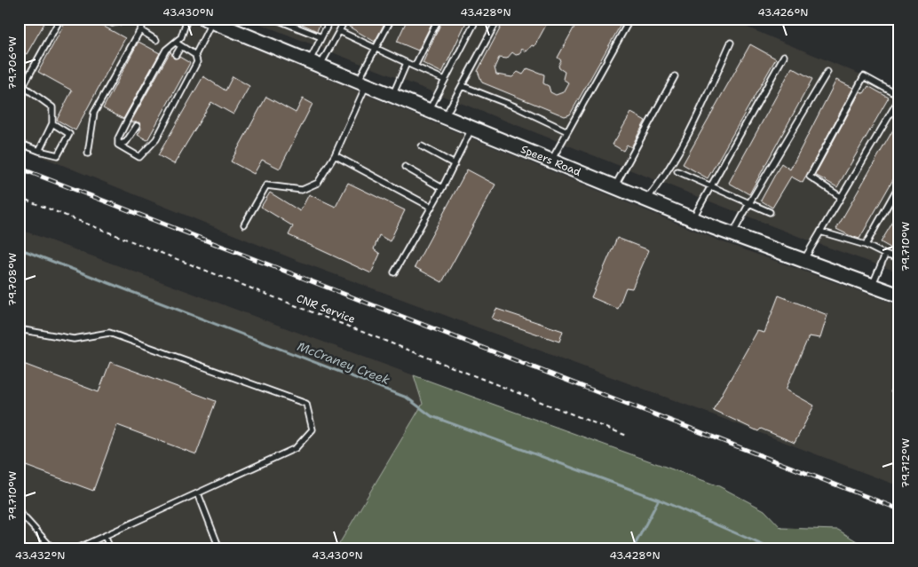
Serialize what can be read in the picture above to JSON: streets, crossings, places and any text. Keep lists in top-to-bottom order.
{
  "streets": {
    "main road": ["Speers Road"],
    "path": ["CNR Service"]
  },
  "water": ["McCraney Creek"],
  "coordinates": [
    "43.430°N",
    "43.428°N",
    "43.426°N",
    "79.706°W",
    "79.710°W",
    "79.708°W",
    "79.712°W",
    "43.432°N"
  ]
}
